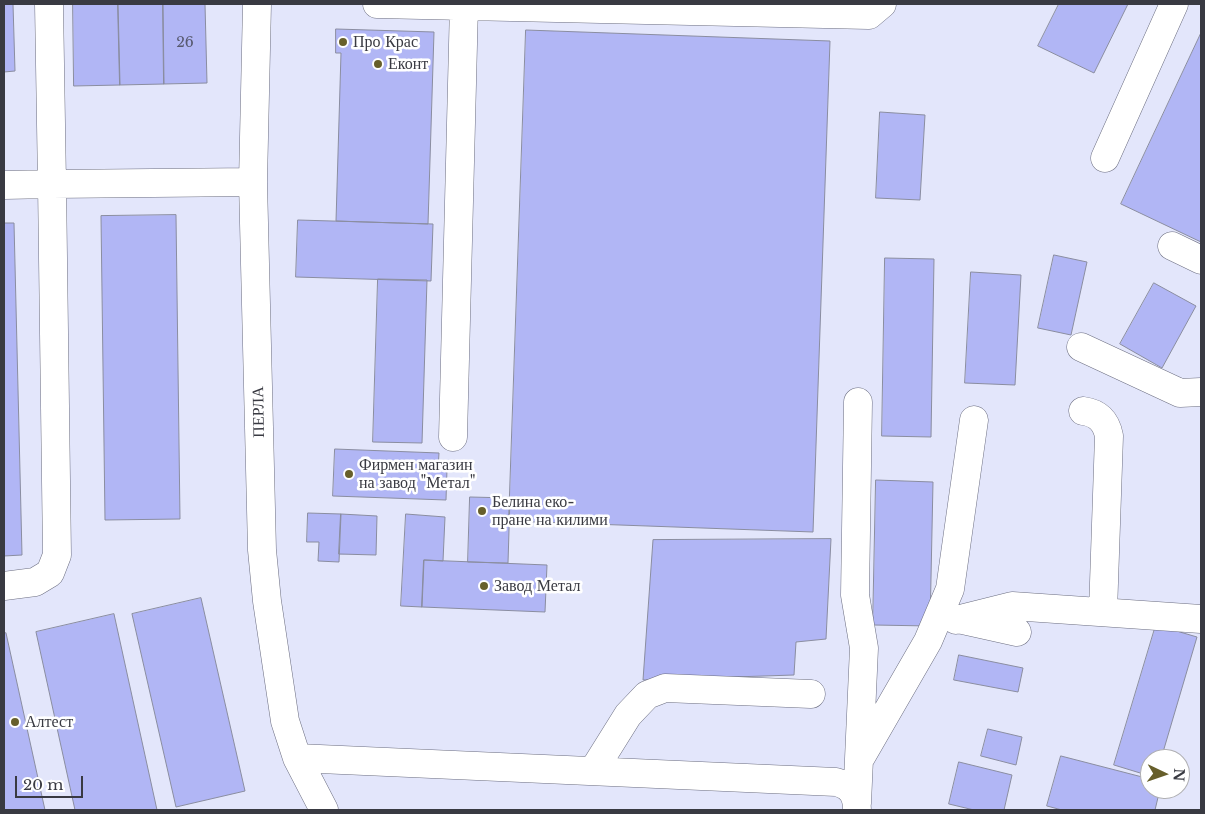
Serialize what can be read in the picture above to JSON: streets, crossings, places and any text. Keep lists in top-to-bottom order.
{
  "streets": {
    "street": ["ПЕРЛА"]
  },
  "places": [
    "Про Крас",
    "Еконт",
    "Фирмен магазин на завод \"Метал\"",
    "Белина еко- пране на килими",
    "Завод Метал",
    "Алтест"
  ],
  "house_numbers": ["26"],
  "scale_bar": "20 m",
  "north": "right"
}
